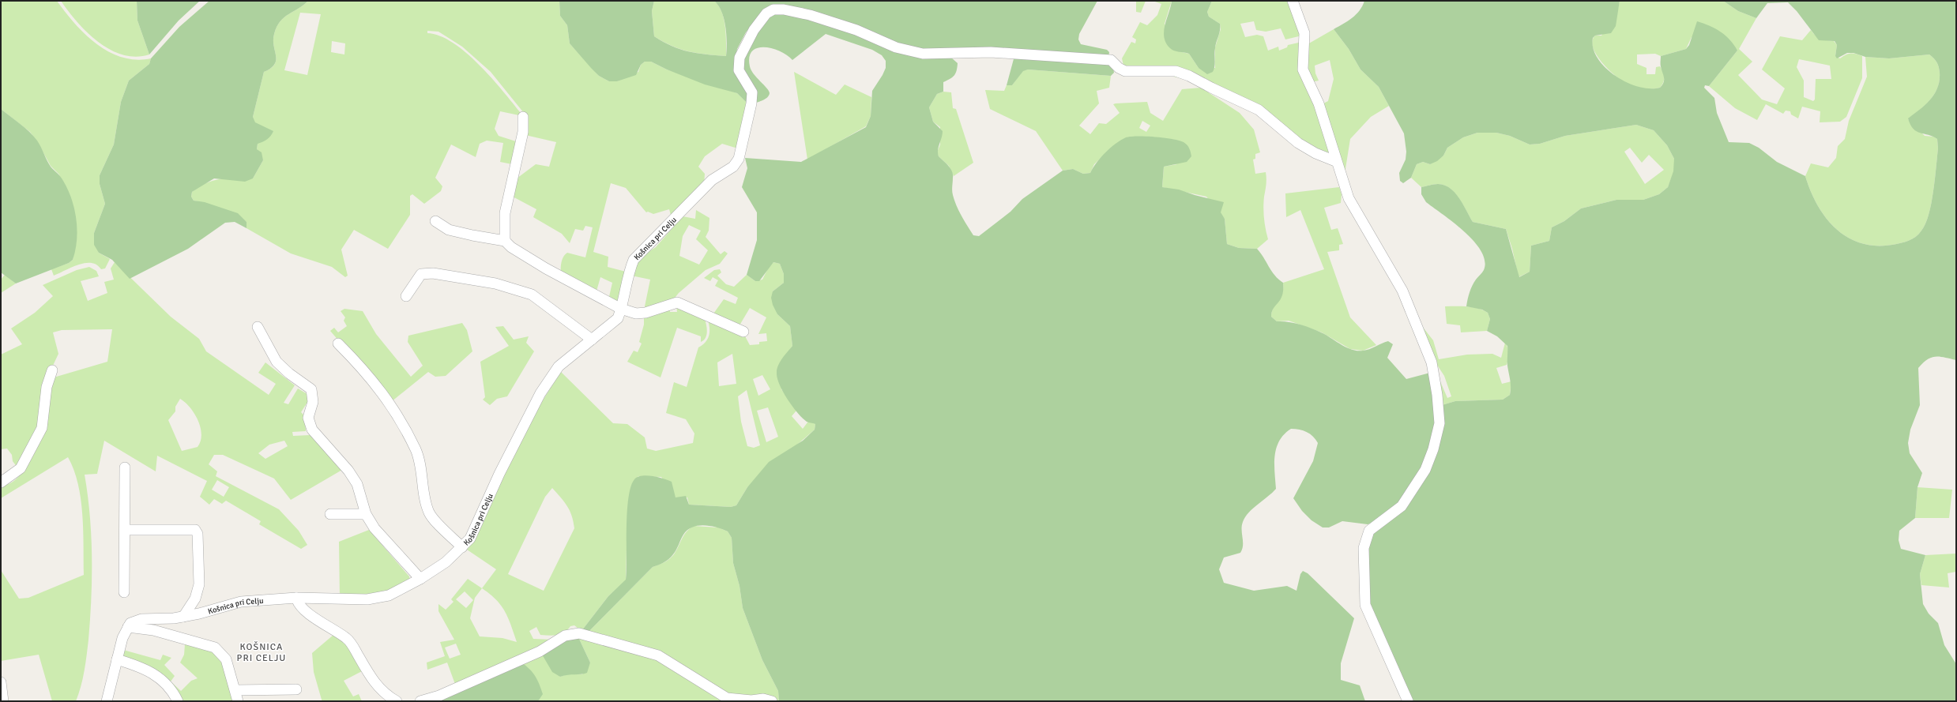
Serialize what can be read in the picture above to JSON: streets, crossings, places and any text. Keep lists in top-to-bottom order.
{
  "streets": {
    "street": ["Košnica pri Celju"]
  },
  "districts": ["KOŠNICA PRI CELJU"]
}
